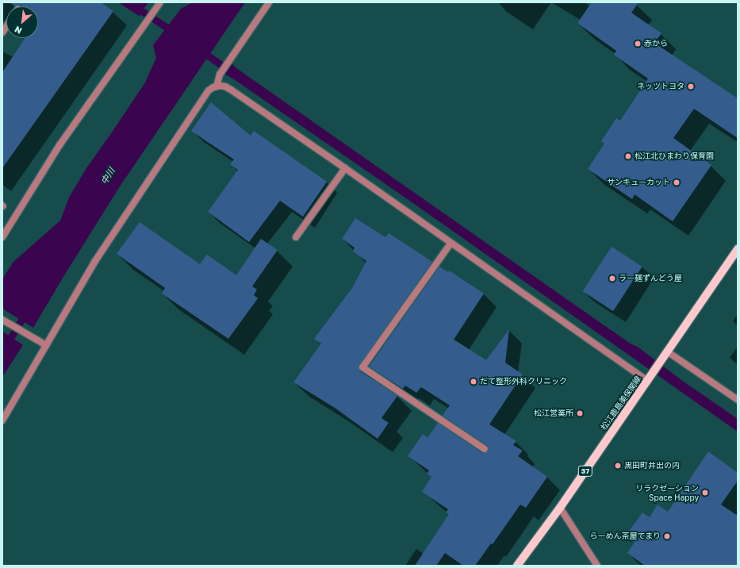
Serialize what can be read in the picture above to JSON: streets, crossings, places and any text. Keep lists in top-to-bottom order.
{
  "streets": {
    "main road": ["松江鹿島美保関線", "37"]
  },
  "water": ["中川"],
  "places": [
    "赤から",
    "ネッツトヨタ",
    "松江北ひまわり保育園",
    "サンキューカット",
    "ラー麺ずんどう屋",
    "だて整形外科クリニック",
    "松江営業所",
    "黒田町井出の内",
    "リラクゼーション Space Happy",
    "らーめん茶屋てまり"
  ],
  "north": "bottom left"
}
